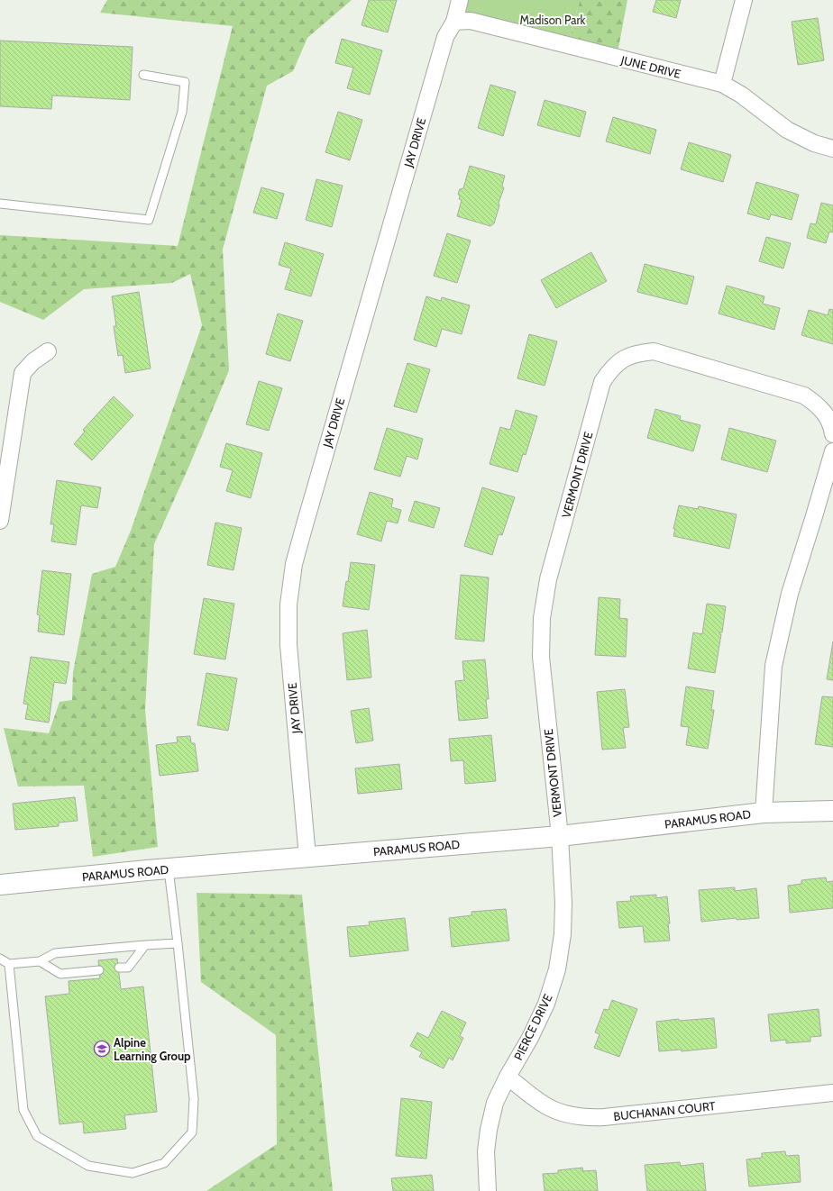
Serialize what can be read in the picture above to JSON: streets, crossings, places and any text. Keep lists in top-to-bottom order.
{
  "streets": {
    "main road": ["PARAMUS ROAD"],
    "street": [
      "JUNE DRIVE",
      "JAY DRIVE",
      "VERMONT DRIVE",
      "PIERCE DRIVE",
      "BUCHANAN COURT"
    ]
  },
  "crossings": [
    ["JUNE DRIVE", "JAY DRIVE"],
    ["JAY DRIVE", "PARAMUS ROAD"],
    ["VERMONT DRIVE", "PARAMUS ROAD"],
    ["VERMONT DRIVE", "PIERCE DRIVE"],
    ["PARAMUS ROAD", "PIERCE DRIVE"],
    ["PIERCE DRIVE", "BUCHANAN COURT"]
  ],
  "parks": ["Madison Park"],
  "places": {
    "school or university": ["Alpine Learning Group"]
  }
}
